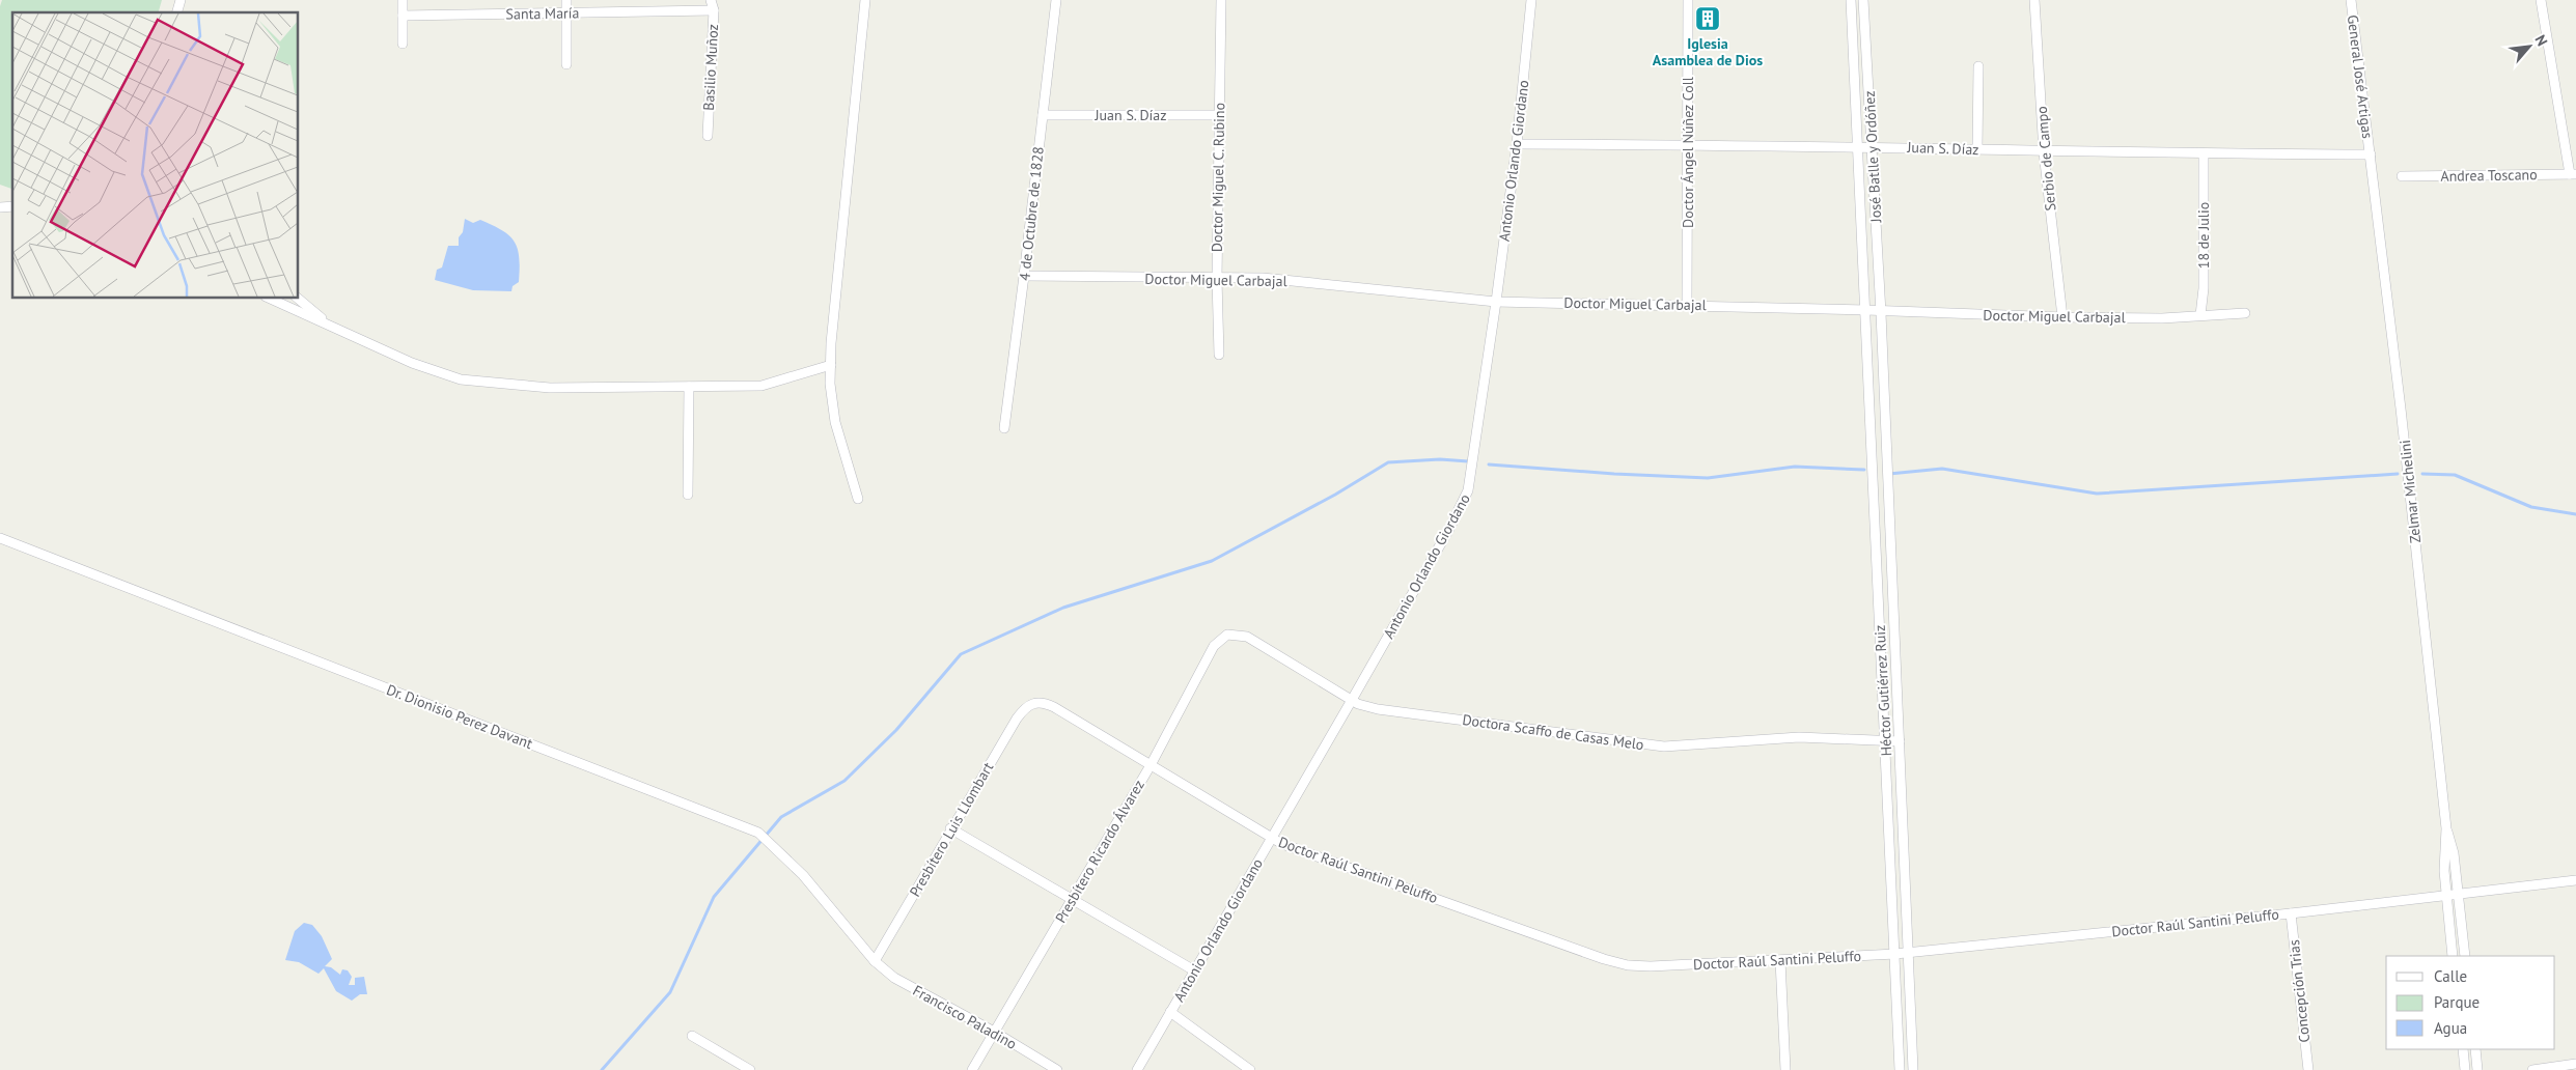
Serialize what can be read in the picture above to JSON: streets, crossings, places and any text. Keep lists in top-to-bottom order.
{
  "streets": {
    "street": [
      "Santa María",
      "Basilio Muñoz",
      "General José Artigas",
      "Juan S. Díaz",
      "Doctor Ángel Núñez Coll",
      "José Batlle y Ordóñez",
      "Serbio de Campo",
      "Antonio Orlando Giordano",
      "Andrea Toscano",
      "Doctor Miguel C. Rubino",
      "4 de Octubre de 1828",
      "18 de Julio",
      "Doctor Miguel Carbajal",
      "Zelmar Michelini",
      "Héctor Gutiérrez Ruiz",
      "Dr. Dionisio Perez Davant",
      "Doctora Scaffo de Casas Melo",
      "Presbítero Luis Llombart",
      "Presbítero Ricardo Álvarez",
      "Doctor Raúl Santini Peluffo",
      "Concepción Trias",
      "Francisco Paladino"
    ]
  },
  "crossings": [
    ["Santa María", "Basilio Muñoz"],
    ["General José Artigas", "Juan S. Díaz"],
    ["General José Artigas", "Zelmar Michelini"],
    ["Juan S. Díaz", "Doctor Ángel Núñez Coll"],
    ["Juan S. Díaz", "José Batlle y Ordóñez"],
    ["Juan S. Díaz", "Serbio de Campo"],
    ["Juan S. Díaz", "Antonio Orlando Giordano"],
    ["Juan S. Díaz", "Doctor Miguel C. Rubino"],
    ["Juan S. Díaz", "4 de Octubre de 1828"],
    ["Juan S. Díaz", "18 de Julio"],
    ["Juan S. Díaz", "Zelmar Michelini"],
    ["Doctor Ángel Núñez Coll", "Doctor Miguel Carbajal"],
    ["José Batlle y Ordóñez", "Doctor Miguel Carbajal"],
    ["José Batlle y Ordóñez", "Héctor Gutiérrez Ruiz"],
    ["Serbio de Campo", "Doctor Miguel Carbajal"],
    ["Antonio Orlando Giordano", "Doctor Miguel Carbajal"],
    ["Antonio Orlando Giordano", "Doctora Scaffo de Casas Melo"],
    ["Antonio Orlando Giordano", "Doctor Raúl Santini Peluffo"],
    ["Doctor Miguel C. Rubino", "Doctor Miguel Carbajal"],
    ["4 de Octubre de 1828", "Doctor Miguel Carbajal"],
    ["18 de Julio", "Doctor Miguel Carbajal"],
    ["Doctor Miguel Carbajal", "Héctor Gutiérrez Ruiz"],
    ["Zelmar Michelini", "Doctor Raúl Santini Peluffo"],
    ["Héctor Gutiérrez Ruiz", "Doctora Scaffo de Casas Melo"],
    ["Héctor Gutiérrez Ruiz", "Doctor Raúl Santini Peluffo"],
    ["Dr. Dionisio Perez Davant", "Presbítero Luis Llombart"],
    ["Dr. Dionisio Perez Davant", "Francisco Paladino"],
    ["Doctora Scaffo de Casas Melo", "Presbítero Ricardo Álvarez"],
    ["Presbítero Luis Llombart", "Doctor Raúl Santini Peluffo"],
    ["Presbítero Luis Llombart", "Francisco Paladino"],
    ["Presbítero Ricardo Álvarez", "Doctor Raúl Santini Peluffo"],
    ["Presbítero Ricardo Álvarez", "Francisco Paladino"],
    ["Doctor Raúl Santini Peluffo", "Concepción Trias"]
  ],
  "places": {
    "building": ["Iglesia Asamblea de Dios"]
  },
  "legend": ["Calle", "Parque", "Agua"],
  "north": "top right"
}
